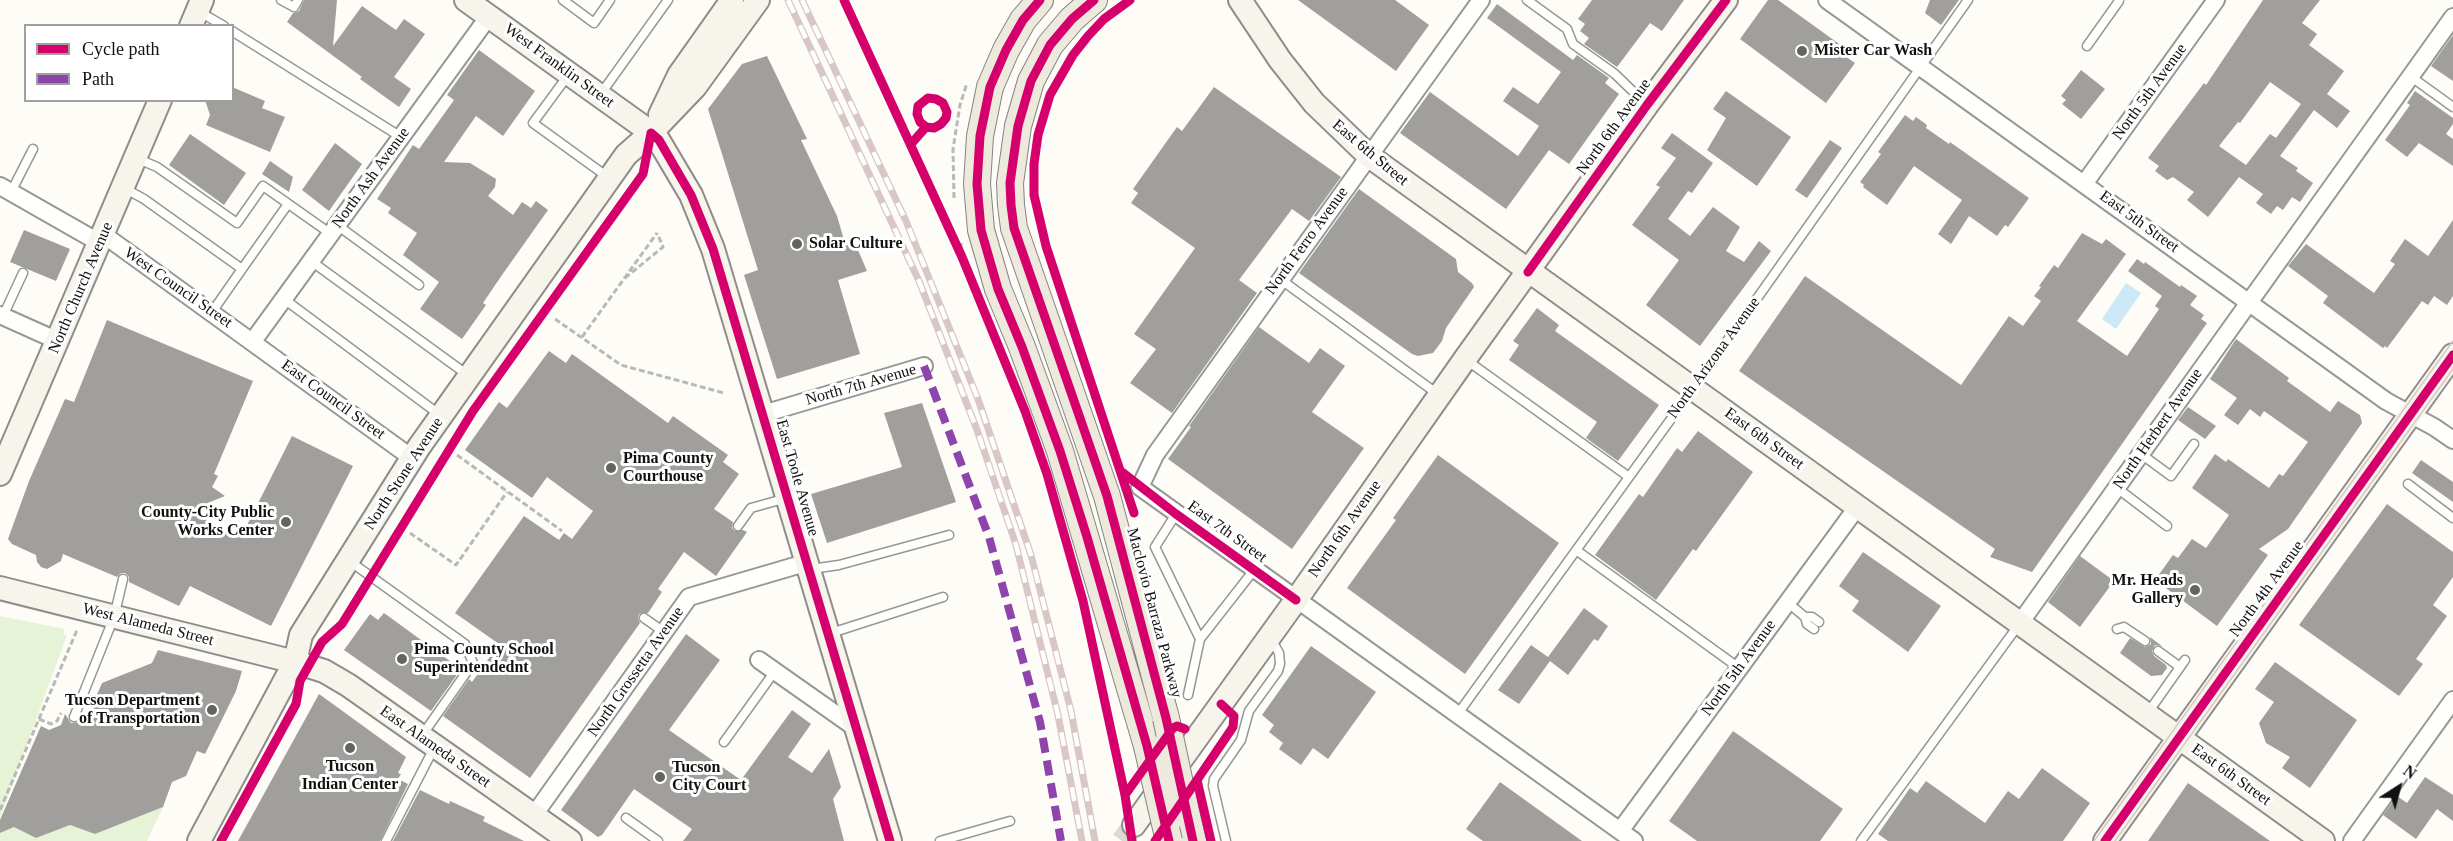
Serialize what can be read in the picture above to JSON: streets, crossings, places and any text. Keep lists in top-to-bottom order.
{
  "streets": {
    "main road": ["Maclovio Barraza Parkway"],
    "street": [
      "West Franklin Street",
      "North 5th Avenue",
      "North 6th Avenue",
      "East 6th Street",
      "North Ash Avenue",
      "East 5th Street",
      "North Ferro Avenue",
      "North Church Avenue",
      "West Council Street",
      "North 7th Avenue",
      "East Council Street",
      "North Herbert Avenue",
      "North Stone Avenue",
      "East Toole Avenue",
      "East 7th Street",
      "North 4th Avenue",
      "West Alameda Street",
      "North Grossetta Avenue",
      "East Alameda Street"
    ],
    "lane": ["North Arizona Avenue"]
  },
  "crossings": [
    ["West Franklin Street", "North Ash Avenue"],
    ["West Franklin Street", "North Stone Avenue"],
    ["West Franklin Street", "East Toole Avenue"],
    ["North 5th Avenue", "East 6th Street"],
    ["North 5th Avenue", "East 5th Street"],
    ["North 5th Avenue", "East 7th Street"],
    ["North 6th Avenue", "East 6th Street"],
    ["North 6th Avenue", "East 7th Street"],
    ["East 6th Street", "North Ferro Avenue"],
    ["East 6th Street", "North Arizona Avenue"],
    ["East 6th Street", "North Herbert Avenue"],
    ["East 6th Street", "North 4th Avenue"],
    ["North Ash Avenue", "West Council Street"],
    ["North Ash Avenue", "East Council Street"],
    ["East 5th Street", "North Arizona Avenue"],
    ["East 5th Street", "North Herbert Avenue"],
    ["East 5th Street", "North 4th Avenue"],
    ["North Ferro Avenue", "East 7th Street"],
    ["North Church Avenue", "West Council Street"],
    ["West Council Street", "East Council Street"],
    ["North Arizona Avenue", "East 7th Street"],
    ["North 7th Avenue", "East Toole Avenue"],
    ["East Council Street", "North Stone Avenue"],
    ["North Stone Avenue", "East Toole Avenue"],
    ["North Stone Avenue", "West Alameda Street"],
    ["North Stone Avenue", "East Alameda Street"],
    ["East Toole Avenue", "North Grossetta Avenue"],
    ["West Alameda Street", "East Alameda Street"],
    ["North Grossetta Avenue", "East Alameda Street"]
  ],
  "places": [
    "Mister Car Wash",
    "Solar Culture",
    "Pima County Courthouse",
    "County-City Public Works Center",
    "Mr. Heads Gallery",
    "Pima County School Superintendednt",
    "Tucson Department of Transportation",
    "Tucson Indian Center",
    "Tucson City Court"
  ],
  "legend": ["Cycle path", "Path"],
  "north": "top right"
}
